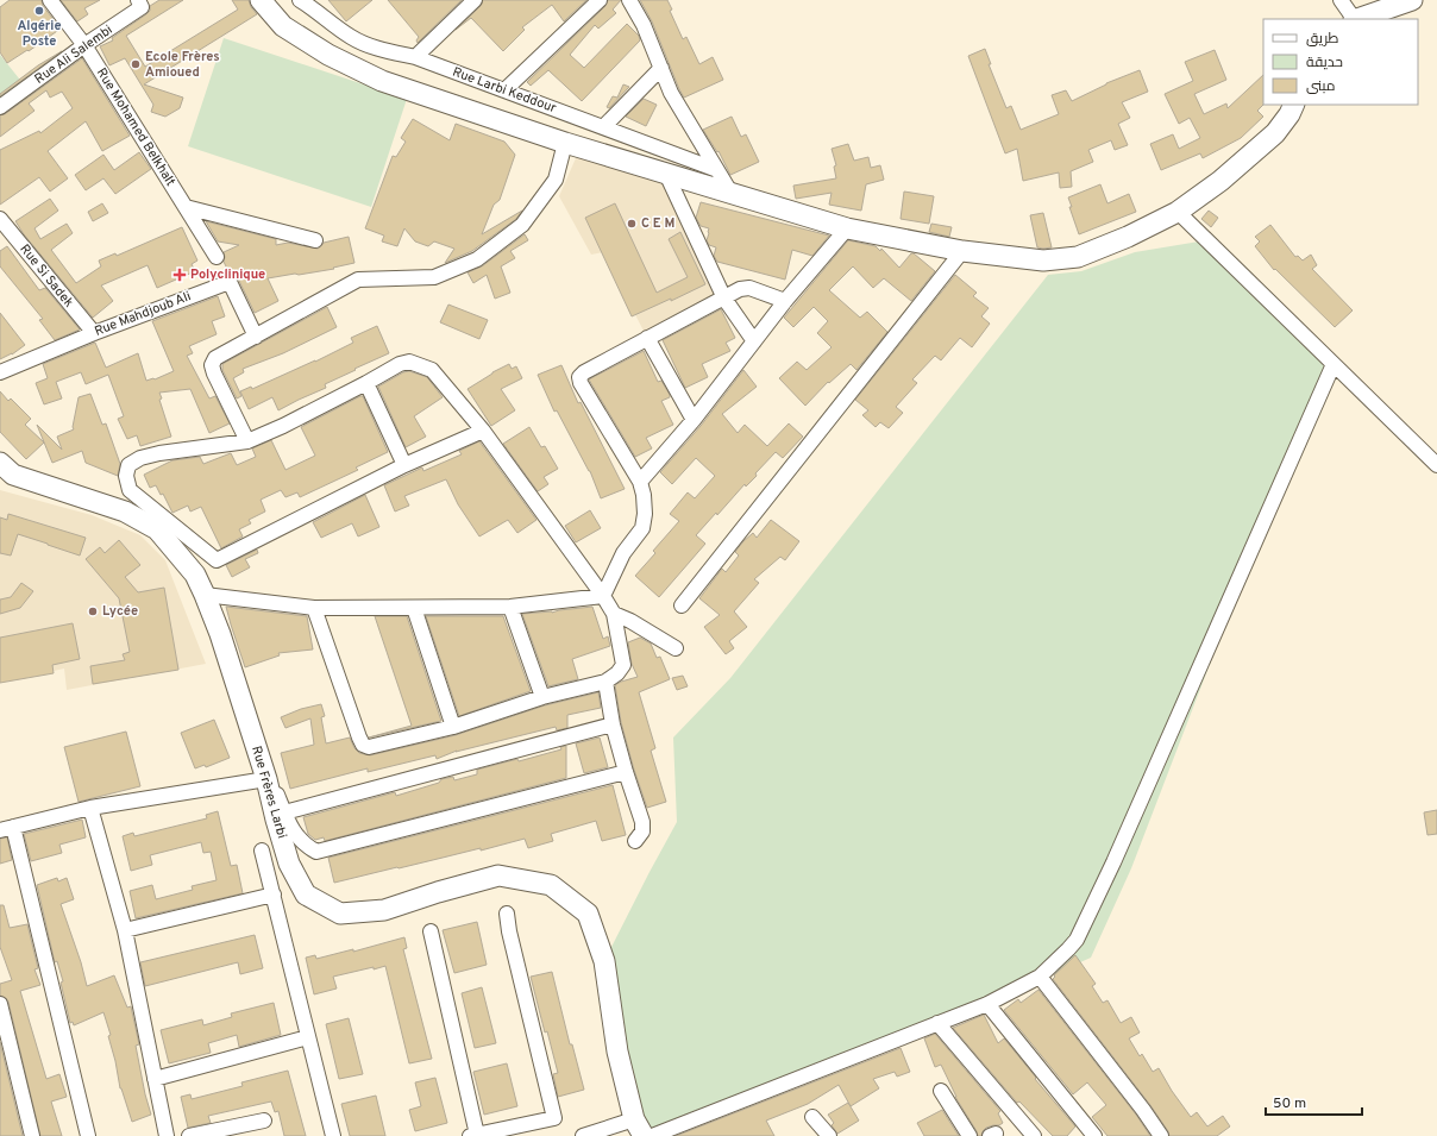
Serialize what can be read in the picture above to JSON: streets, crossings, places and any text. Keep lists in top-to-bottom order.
{
  "streets": {
    "main road": ["Rue Frères Larbi"],
    "street": [
      "Rue Ali Salembi",
      "Rue Larbi Keddour",
      "Rue Mohamed Belkhalt",
      "Rue Si Sadek",
      "Rue Mahdjoub Ali"
    ]
  },
  "crossings": [
    ["Rue Ali Salembi", "Rue Mohamed Belkhalt"],
    ["Rue Si Sadek", "Rue Mahdjoub Ali"]
  ],
  "places": {
    "other": [
      "Algérie Poste",
      "Ecole Frères Amioued",
      "C E M",
      "Lycée"
    ],
    "health": ["Polyclinique"]
  },
  "legend": ["طريق", "حديقة", "مبنى"],
  "scale_bar": "50 m"
}
